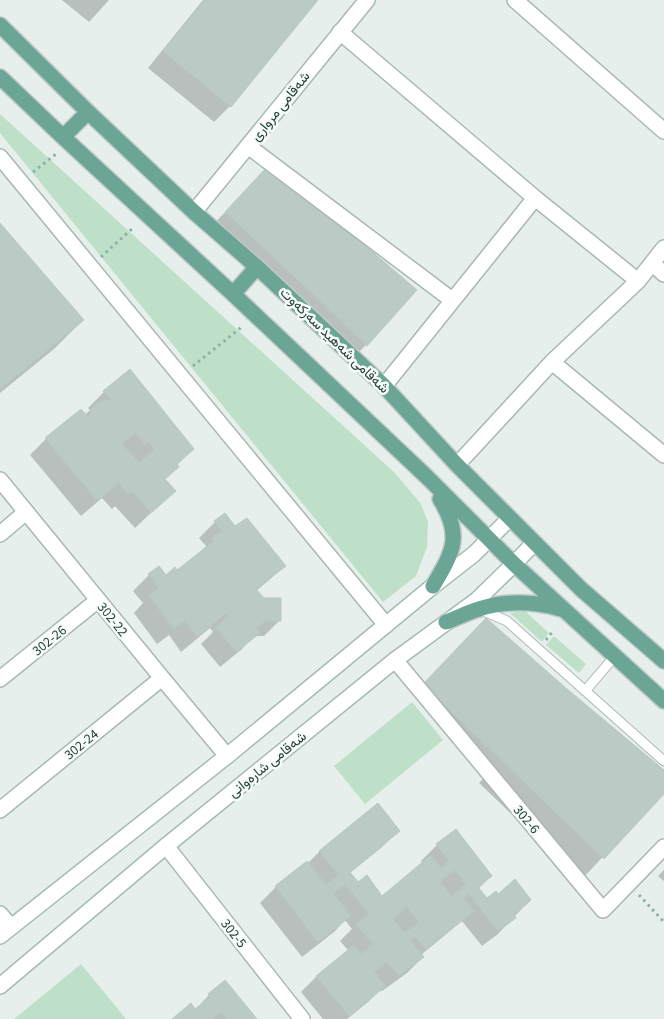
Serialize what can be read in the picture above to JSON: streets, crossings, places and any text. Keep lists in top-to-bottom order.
{
  "streets": {
    "main road": ["شەقامی شەهید سەرکەوت"],
    "street": [
      "شەقامی مرواری",
      "302-22",
      "302-26",
      "302-24",
      "شەقامی شارەوانی",
      "302-6",
      "302-5"
    ]
  },
  "crossings": [
    ["شەقامی مرواری", "شەقامی شەهید سەرکەوت"],
    ["شەقامی شەهید سەرکەوت", "شەقامی شارەوانی"],
    ["302-22", "302-26"],
    ["302-22", "302-24"],
    ["شەقامی شارەوانی", "302-6"],
    ["شەقامی شارەوانی", "302-5"]
  ]
}
